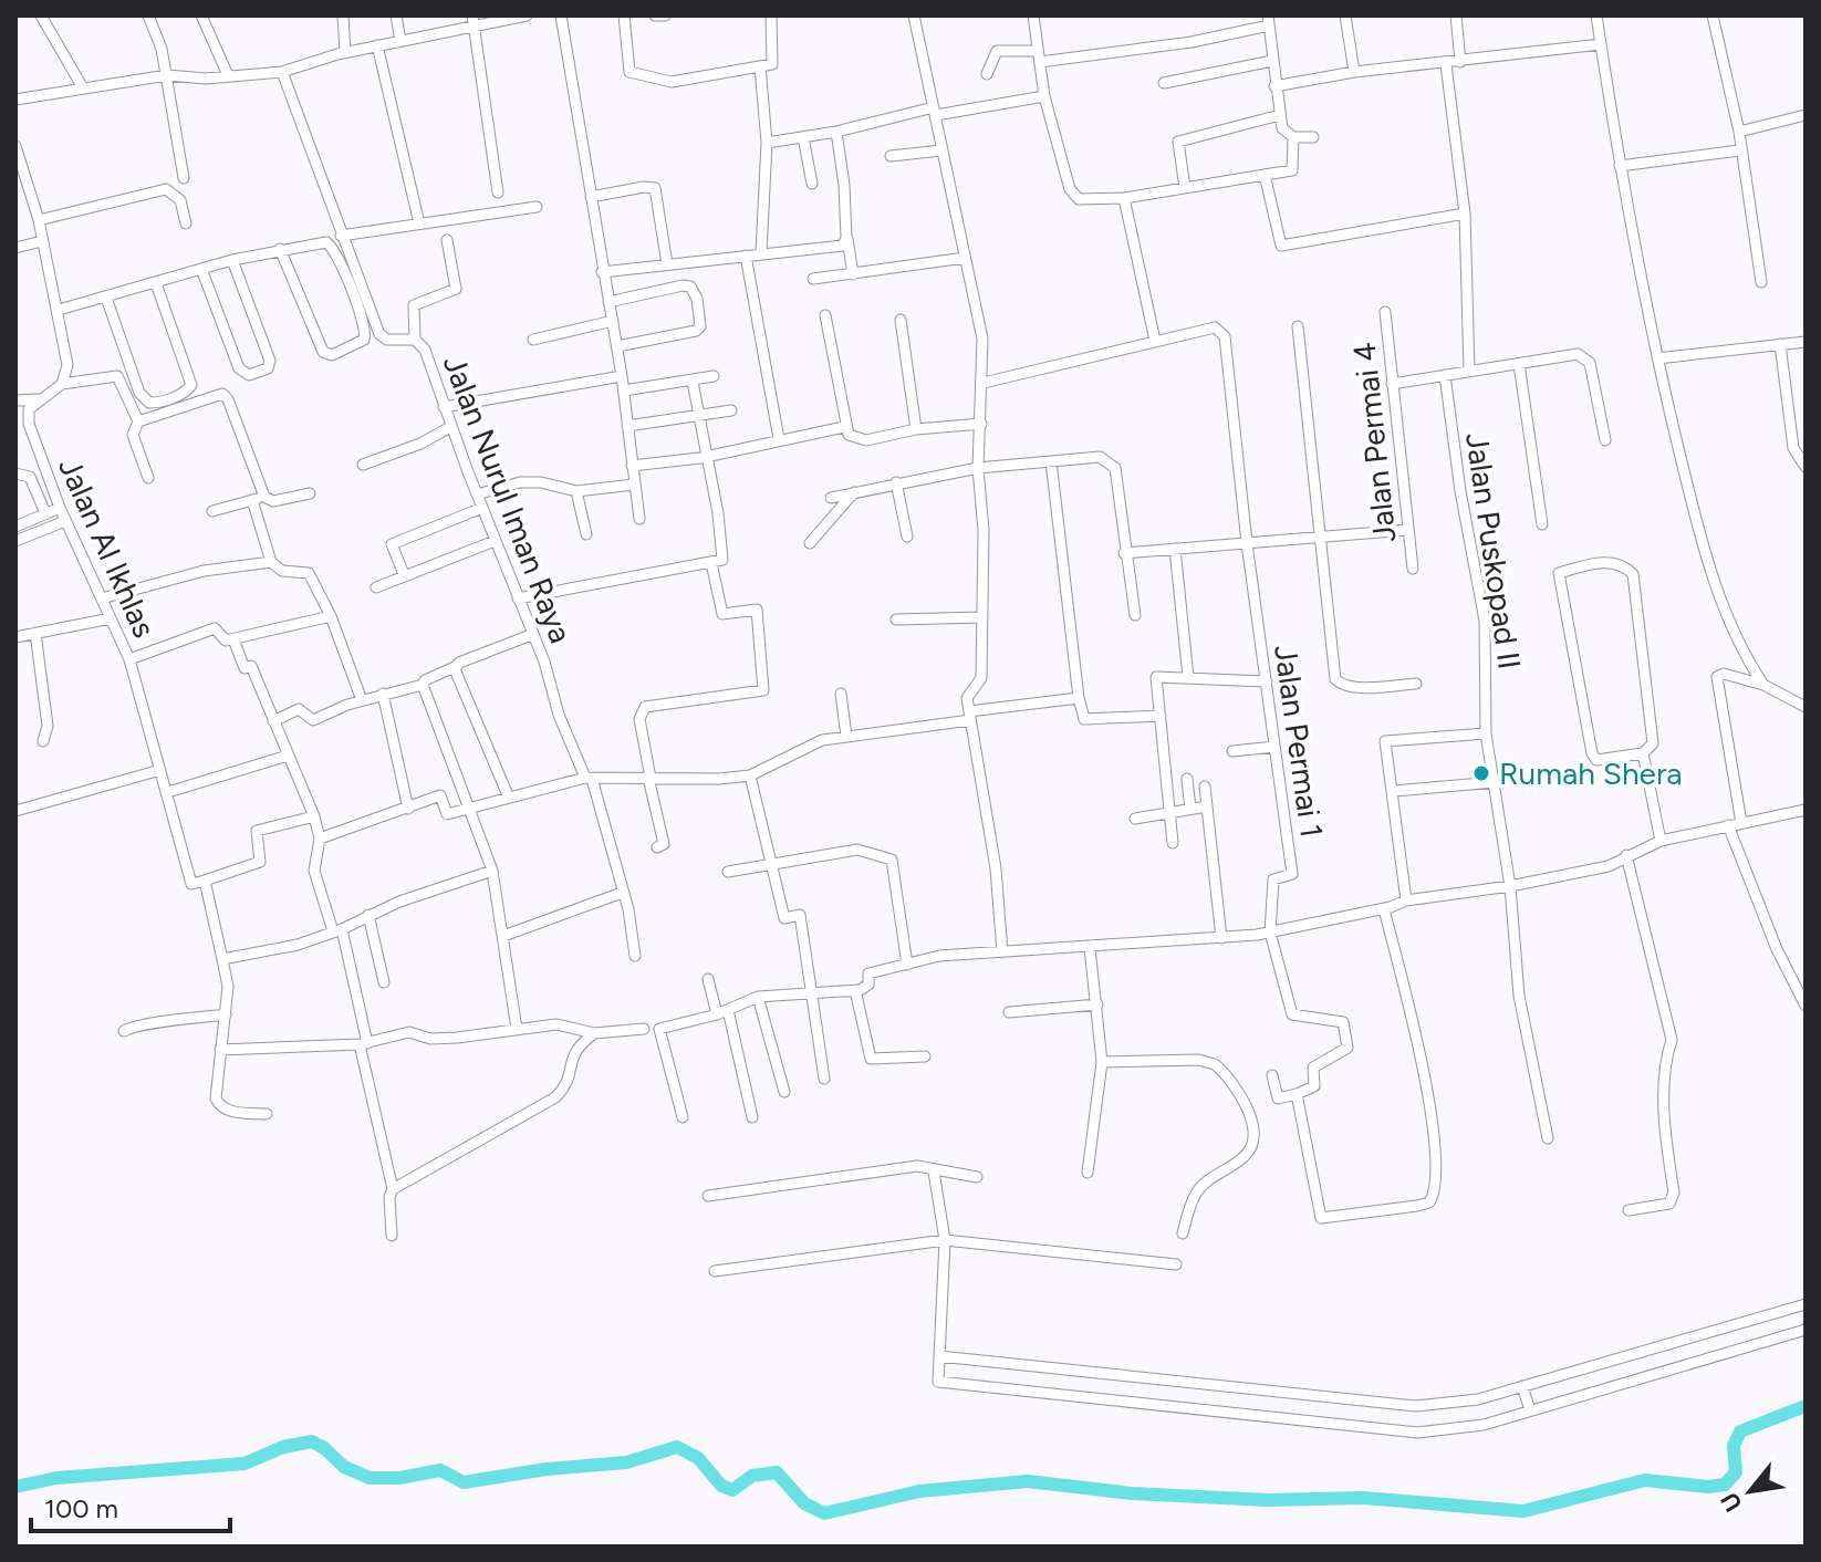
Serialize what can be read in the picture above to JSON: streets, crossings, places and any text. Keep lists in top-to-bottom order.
{
  "streets": {
    "street": [
      "Jalan Permai 4",
      "Jalan Nurul Iman Raya",
      "Jalan Al Ikhlas",
      "Jalan Puskopad II",
      "Jalan Permai 1"
    ]
  },
  "places": ["Rumah Shera"],
  "scale_bar": "100 m",
  "north": "bottom left"
}
